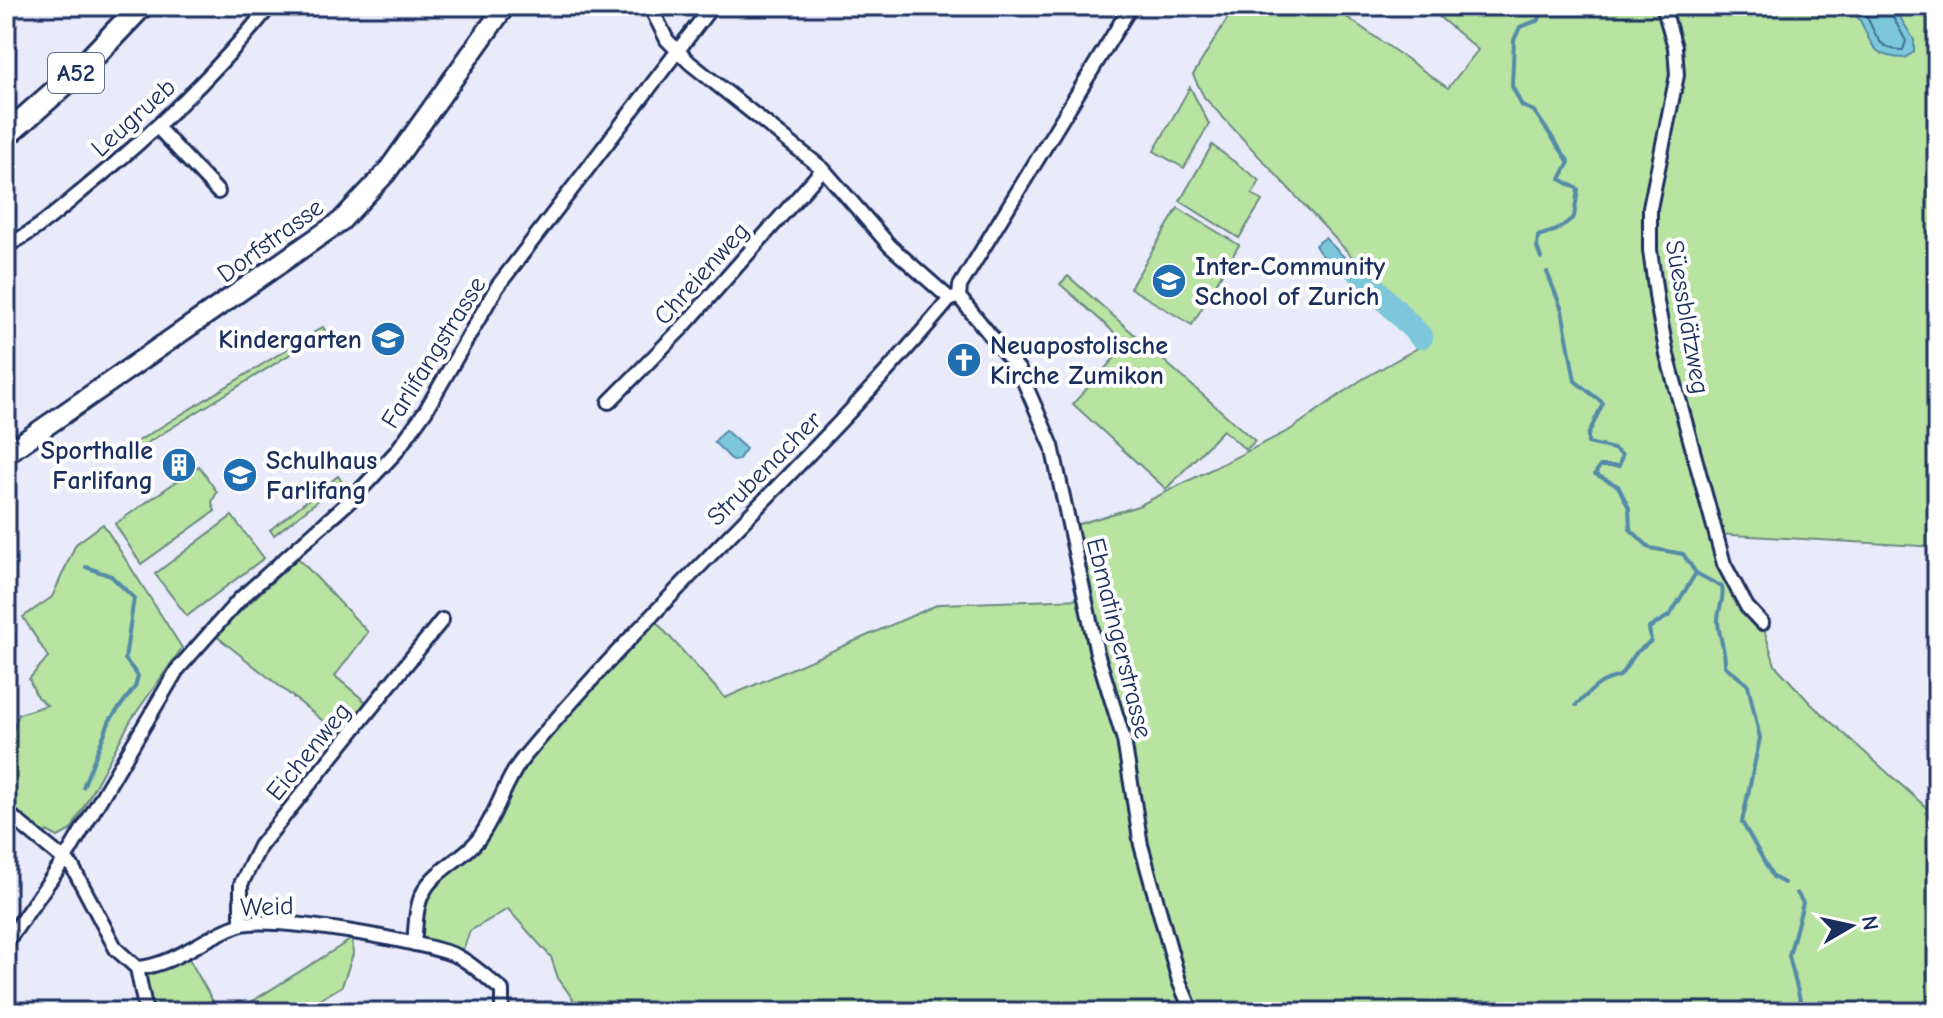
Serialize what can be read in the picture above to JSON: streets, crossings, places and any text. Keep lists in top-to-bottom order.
{
  "streets": {
    "highway": ["A52"],
    "street": [
      "Leugrueb",
      "Dorfstrasse",
      "Chreienweg",
      "Süessblätzweg",
      "Farlifangstrasse",
      "Strubenacher",
      "Ebmatingerstrasse",
      "Eichenweg",
      "Weid"
    ]
  },
  "crossings": [
    ["Chreienweg", "Ebmatingerstrasse"],
    ["Farlifangstrasse", "Ebmatingerstrasse"],
    ["Strubenacher", "Ebmatingerstrasse"],
    ["Strubenacher", "Weid"],
    ["Eichenweg", "Weid"]
  ],
  "places": {
    "school or university": ["Inter-Community School of Zurich", "Kindergarten", "Schulhaus Farlifang"],
    "church": ["Neuapostolische Kirche Zumikon"],
    "building": ["Sporthalle Farlifang"]
  },
  "north": "right"
}
